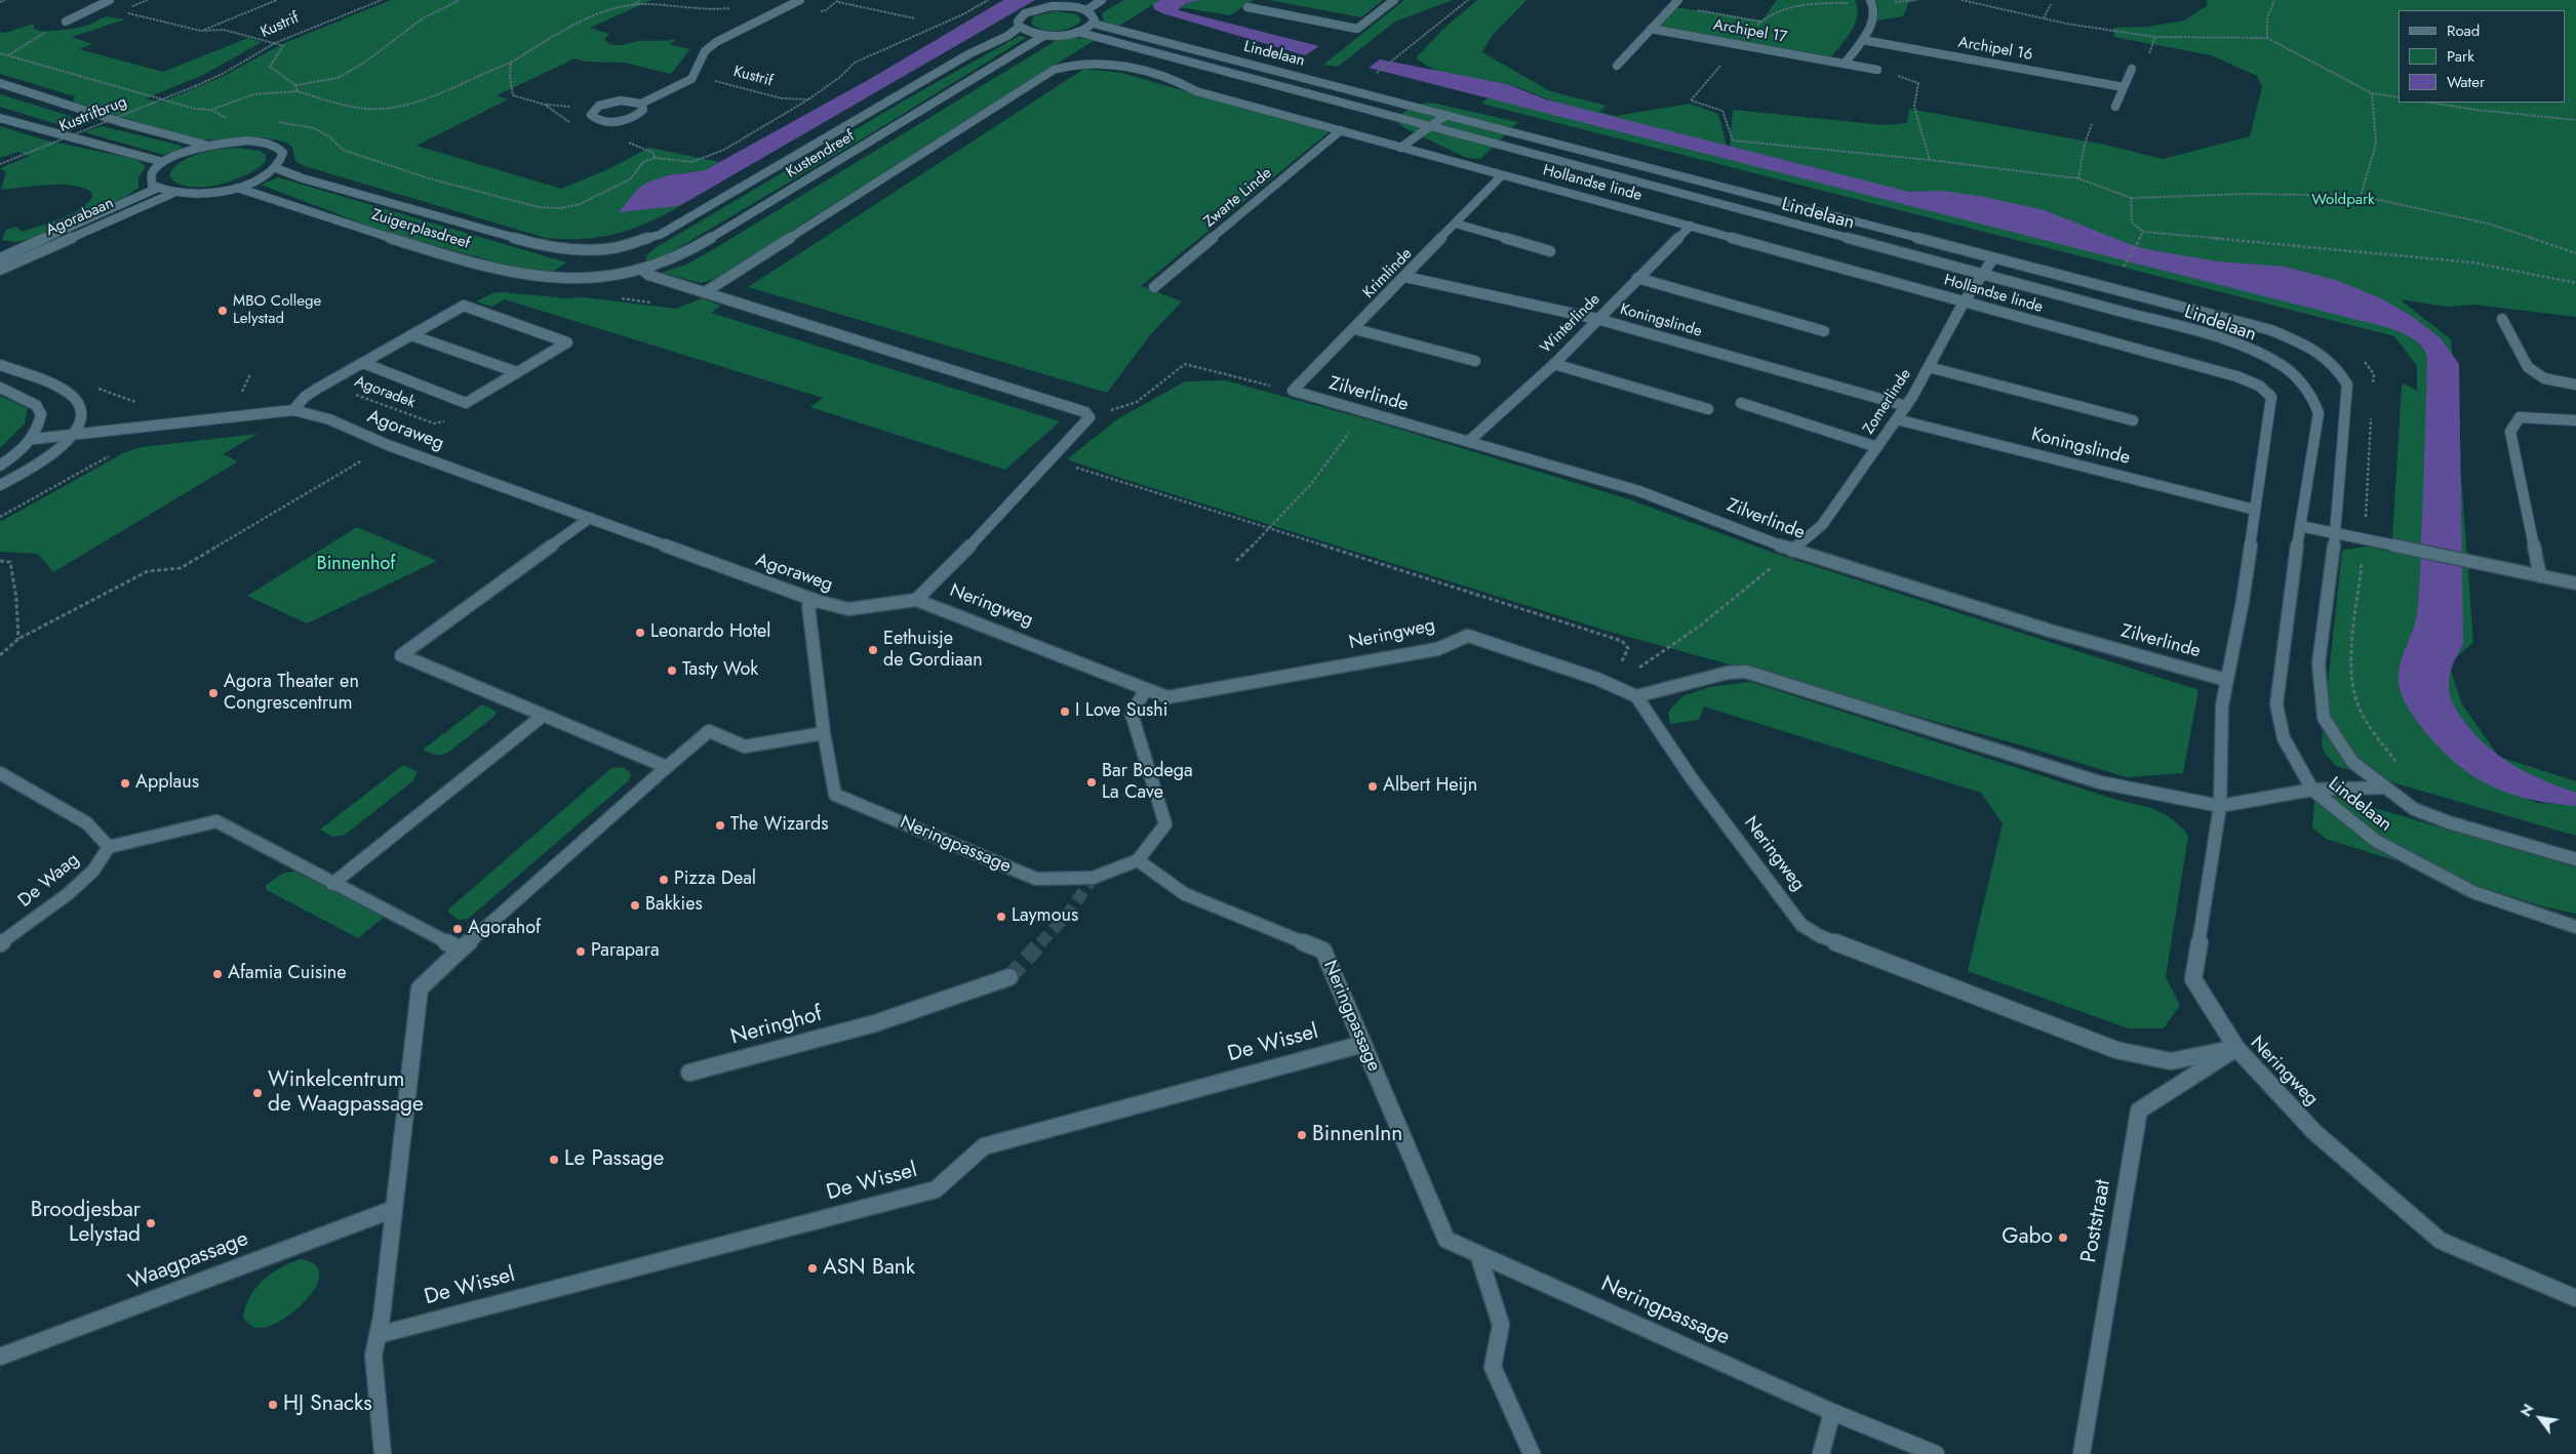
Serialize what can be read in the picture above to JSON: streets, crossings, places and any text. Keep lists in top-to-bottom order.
{
  "streets": {
    "street": [
      "Archipel 17",
      "Archipel 16",
      "Lindelaan",
      "Kustendreef",
      "Hollandse linde",
      "Zwarte Linde",
      "Agorabaan",
      "Zuigerplasdreef",
      "Krimlinde",
      "Koningslinde",
      "Winterlinde",
      "Zilverlinde",
      "Zomerlinde",
      "Agoraweg",
      "Neringweg",
      "Neringpassage",
      "De Waag",
      "Neringhof",
      "De Wissel",
      "Poststraat",
      "Waagpassage"
    ],
    "path": ["Kustrif", "Kustrifbrug", "Agoradek"]
  },
  "crossings": [
    ["Kustrif", "Kustrifbrug"],
    ["Lindelaan", "Zomerlinde"],
    ["Kustendreef", "Zuigerplasdreef"],
    ["Hollandse linde", "Zwarte Linde"],
    ["Hollandse linde", "Krimlinde"],
    ["Hollandse linde", "Koningslinde"],
    ["Hollandse linde", "Winterlinde"],
    ["Hollandse linde", "Zilverlinde"],
    ["Hollandse linde", "Zomerlinde"],
    ["Hollandse linde", "Neringweg"],
    ["Hollandse linde", "Poststraat"],
    ["Krimlinde", "Koningslinde"],
    ["Krimlinde", "Zilverlinde"],
    ["Koningslinde", "Winterlinde"],
    ["Koningslinde", "Zomerlinde"],
    ["Winterlinde", "Zilverlinde"],
    ["Zilverlinde", "Zomerlinde"],
    ["Agoraweg", "Neringweg"],
    ["Agoraweg", "Neringpassage"],
    ["Neringweg", "Poststraat"],
    ["Neringpassage", "De Wissel"]
  ],
  "parks": ["Woldpark", "Binnenhof"],
  "places": [
    "MBO College Lelystad",
    "Leonardo Hotel",
    "Eethuisje de Gordiaan",
    "Tasty Wok",
    "Agora Theater en Congrescentrum",
    "I Love Sushi",
    "Bar Bodega La Cave",
    "Applaus",
    "Albert Heijn",
    "The Wizards",
    "Pizza Deal",
    "Bakkies",
    "Laymous",
    "Agorahof",
    "Parapara",
    "Afamia Cuisine",
    "Winkelcentrum de Waagpassage",
    "BinnenInn",
    "Le Passage",
    "Broodjesbar Lelystad",
    "Gabo",
    "ASN Bank",
    "HJ Snacks"
  ],
  "legend": ["Road", "Park", "Water"],
  "north": "top left"
}
